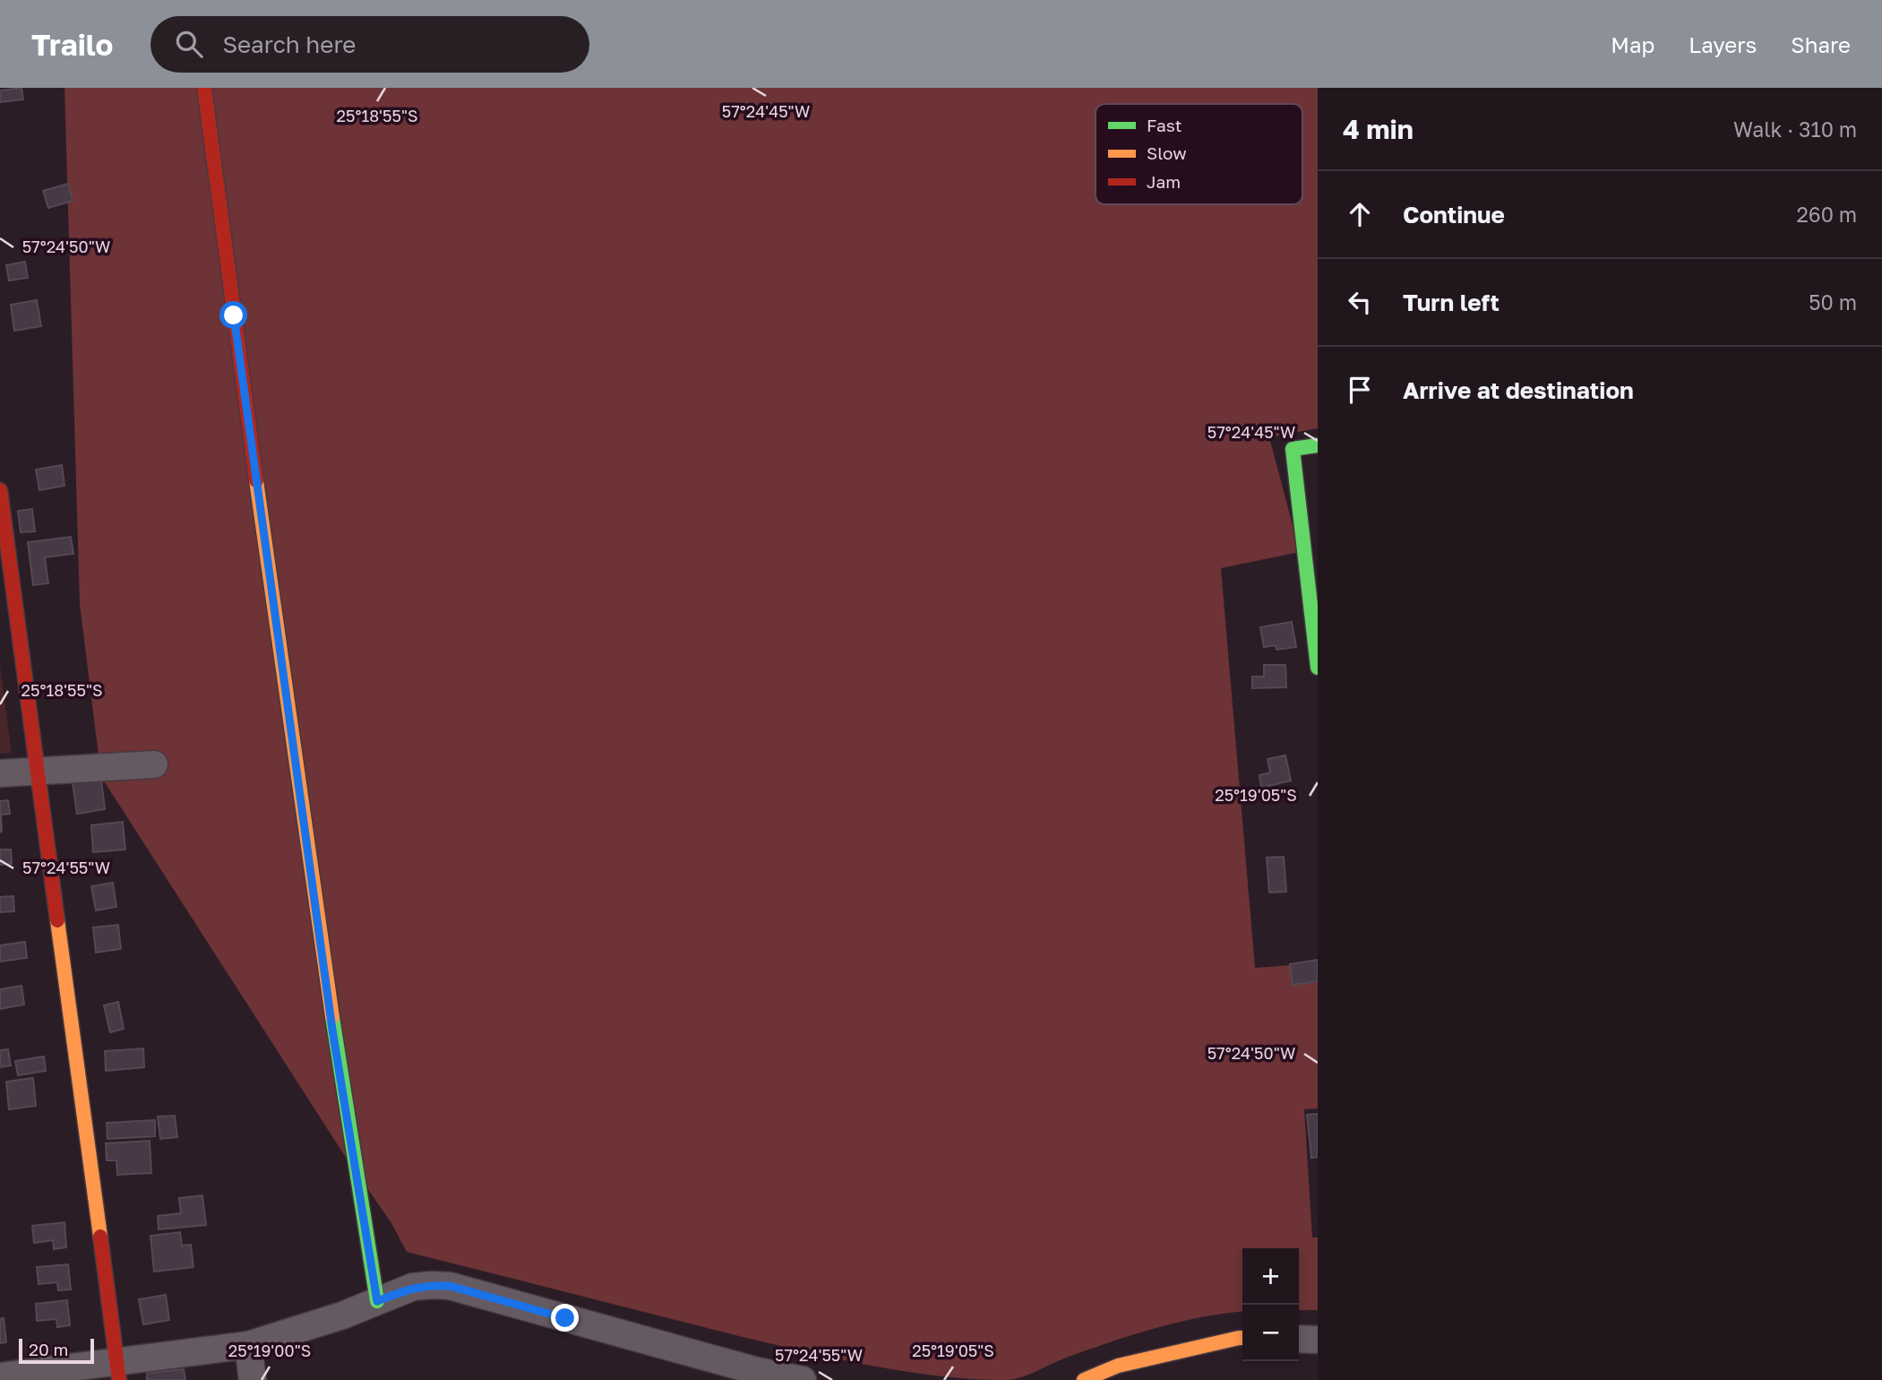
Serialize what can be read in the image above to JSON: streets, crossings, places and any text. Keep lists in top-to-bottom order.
{
  "legend": ["Fast", "Slow", "Jam"],
  "scale_bar": "20 m",
  "page": {
    "header": "Trailo",
    "search": "Search here",
    "nav": ["Map", "Layers", "Share"],
    "heading": ["4 min", "Walk · 310 m"],
    "list": [
      ["Continue", "260 m"],
      ["Turn left", "50 m"],
      "Arrive at destination"
    ],
    "map_buttons": ["+", "−"],
    "scale": "20 m"
  },
  "coordinates": [
    "57°24'45\"W",
    "25°18'55\"S",
    "57°24'50\"W",
    "25°19'05\"S",
    "57°24'55\"W",
    "25°19'00\"S"
  ]
}
